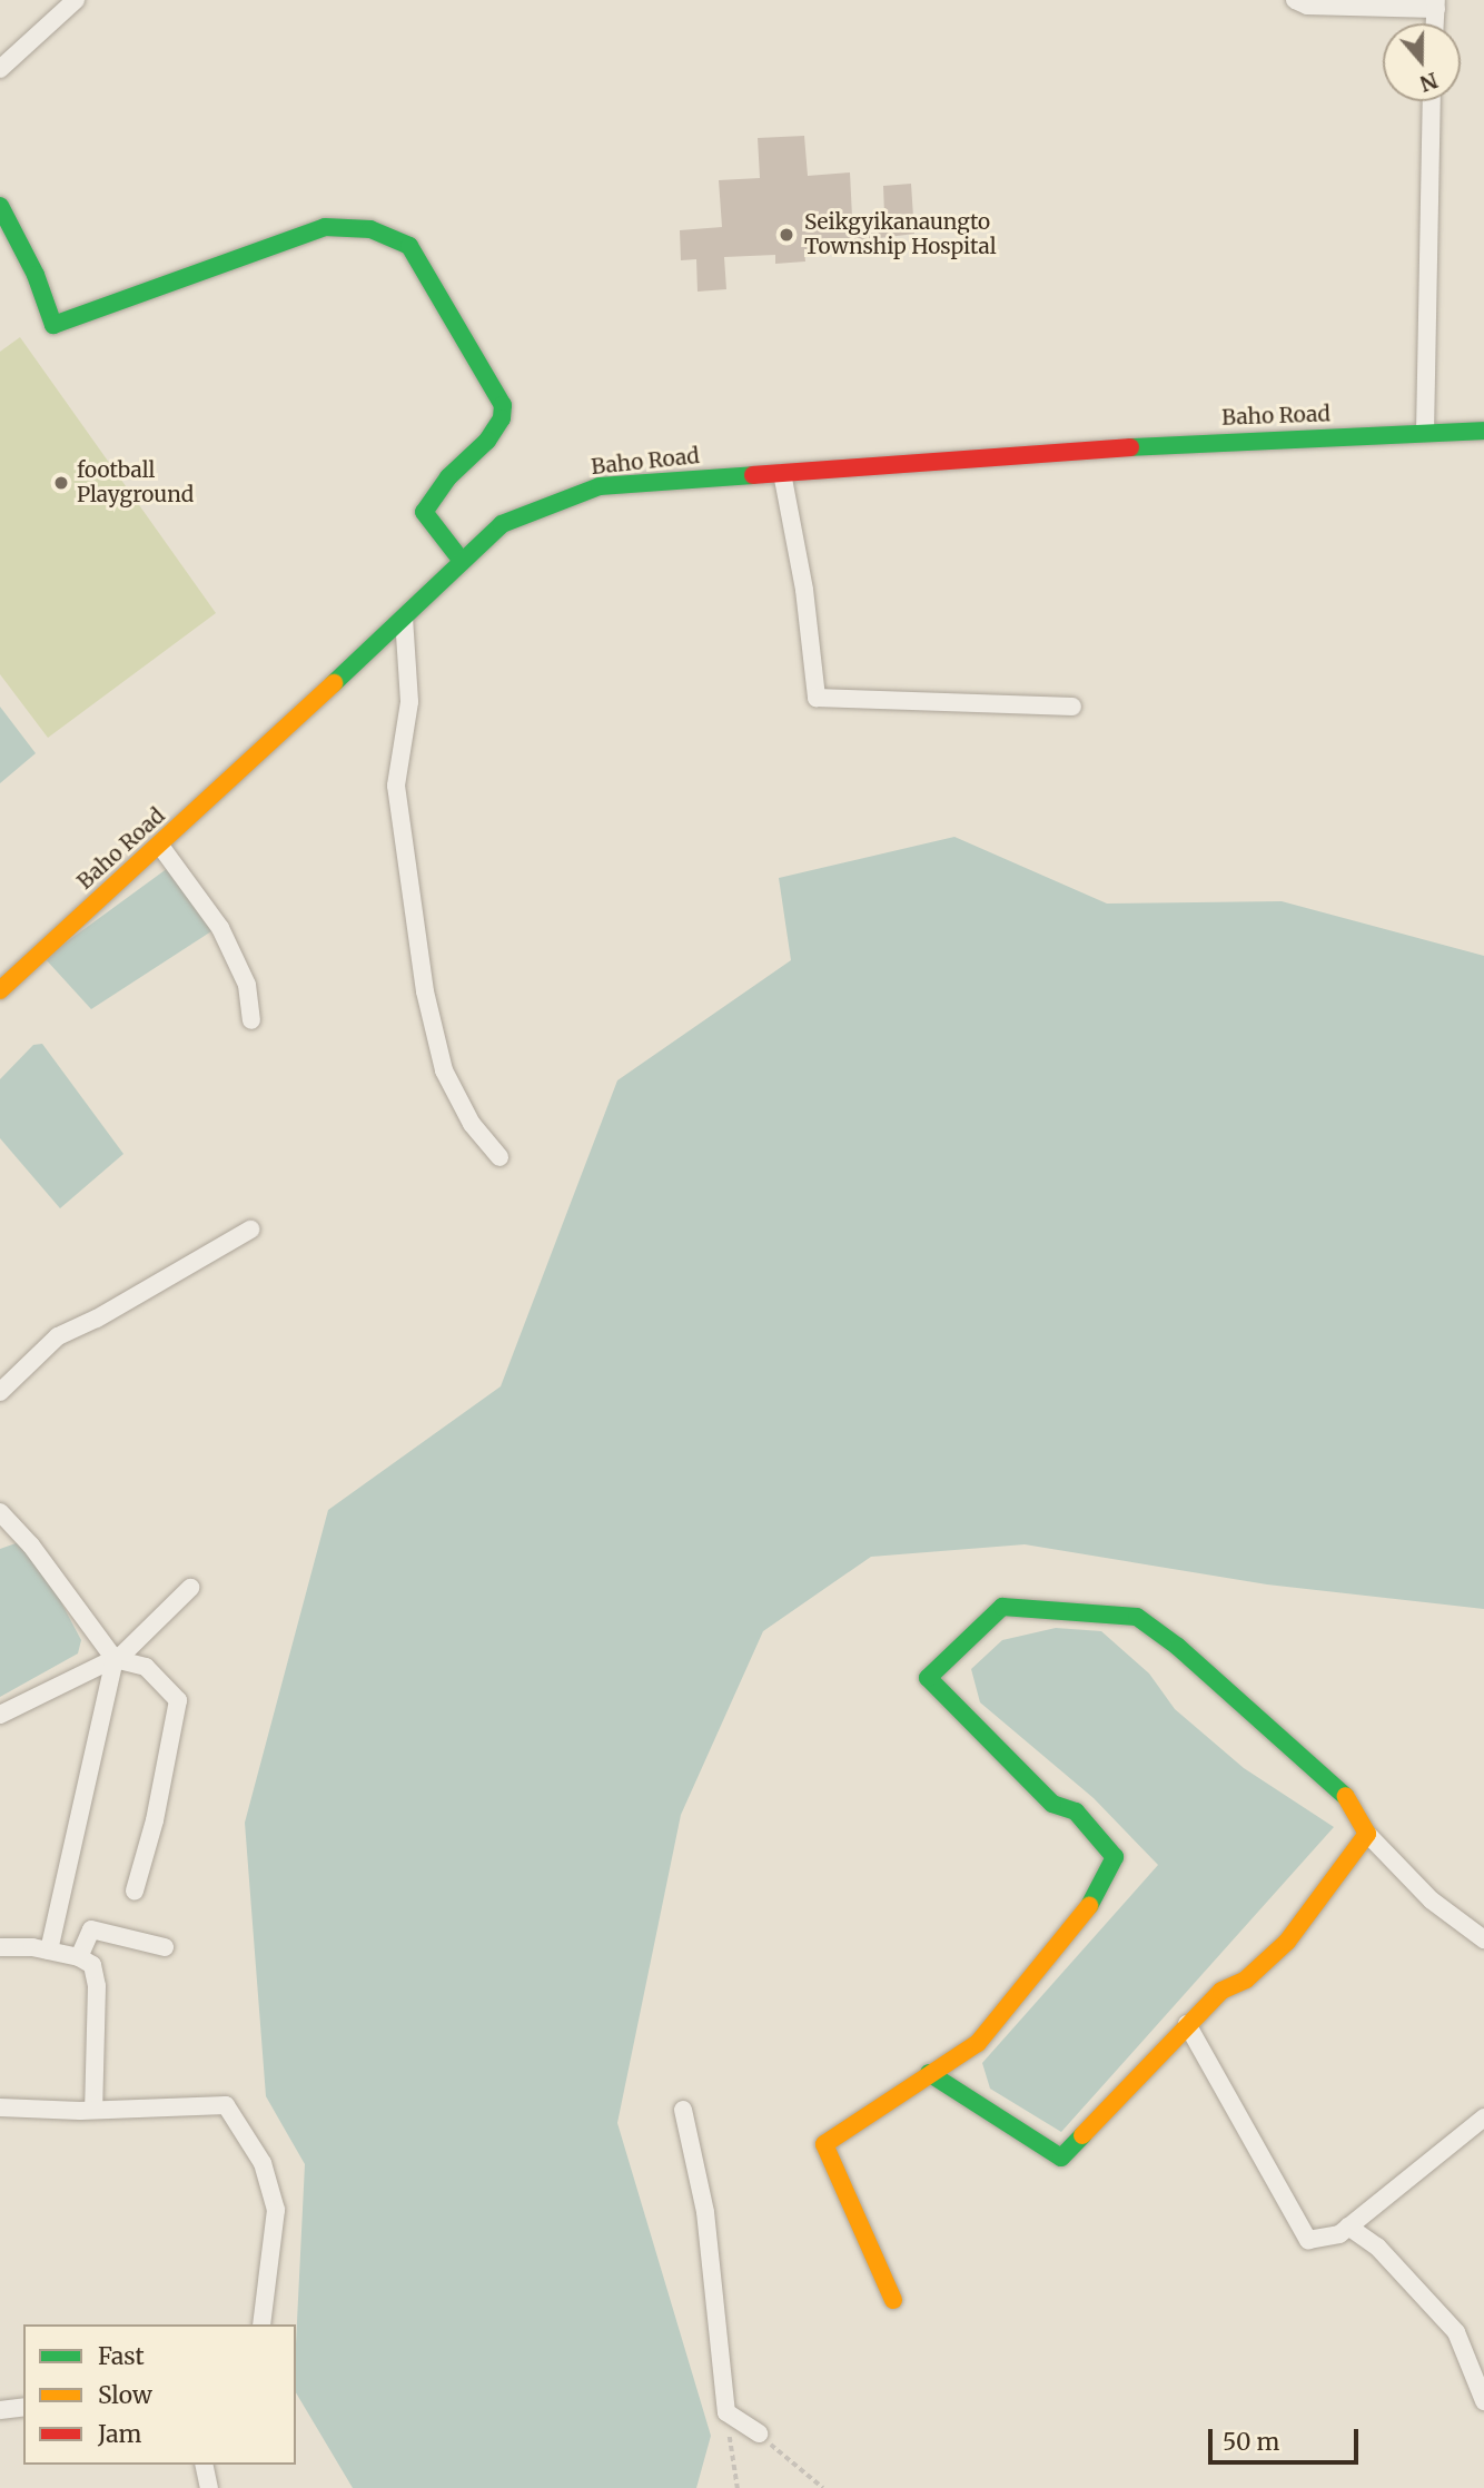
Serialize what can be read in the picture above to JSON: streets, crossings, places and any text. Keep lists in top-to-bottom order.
{
  "streets": {
    "street": ["Baho Road"]
  },
  "places": ["Seikgyikanaungto Township Hospital", "football Playground"],
  "legend": ["Fast", "Slow", "Jam"],
  "scale_bar": "50 m",
  "north": "bottom"
}
